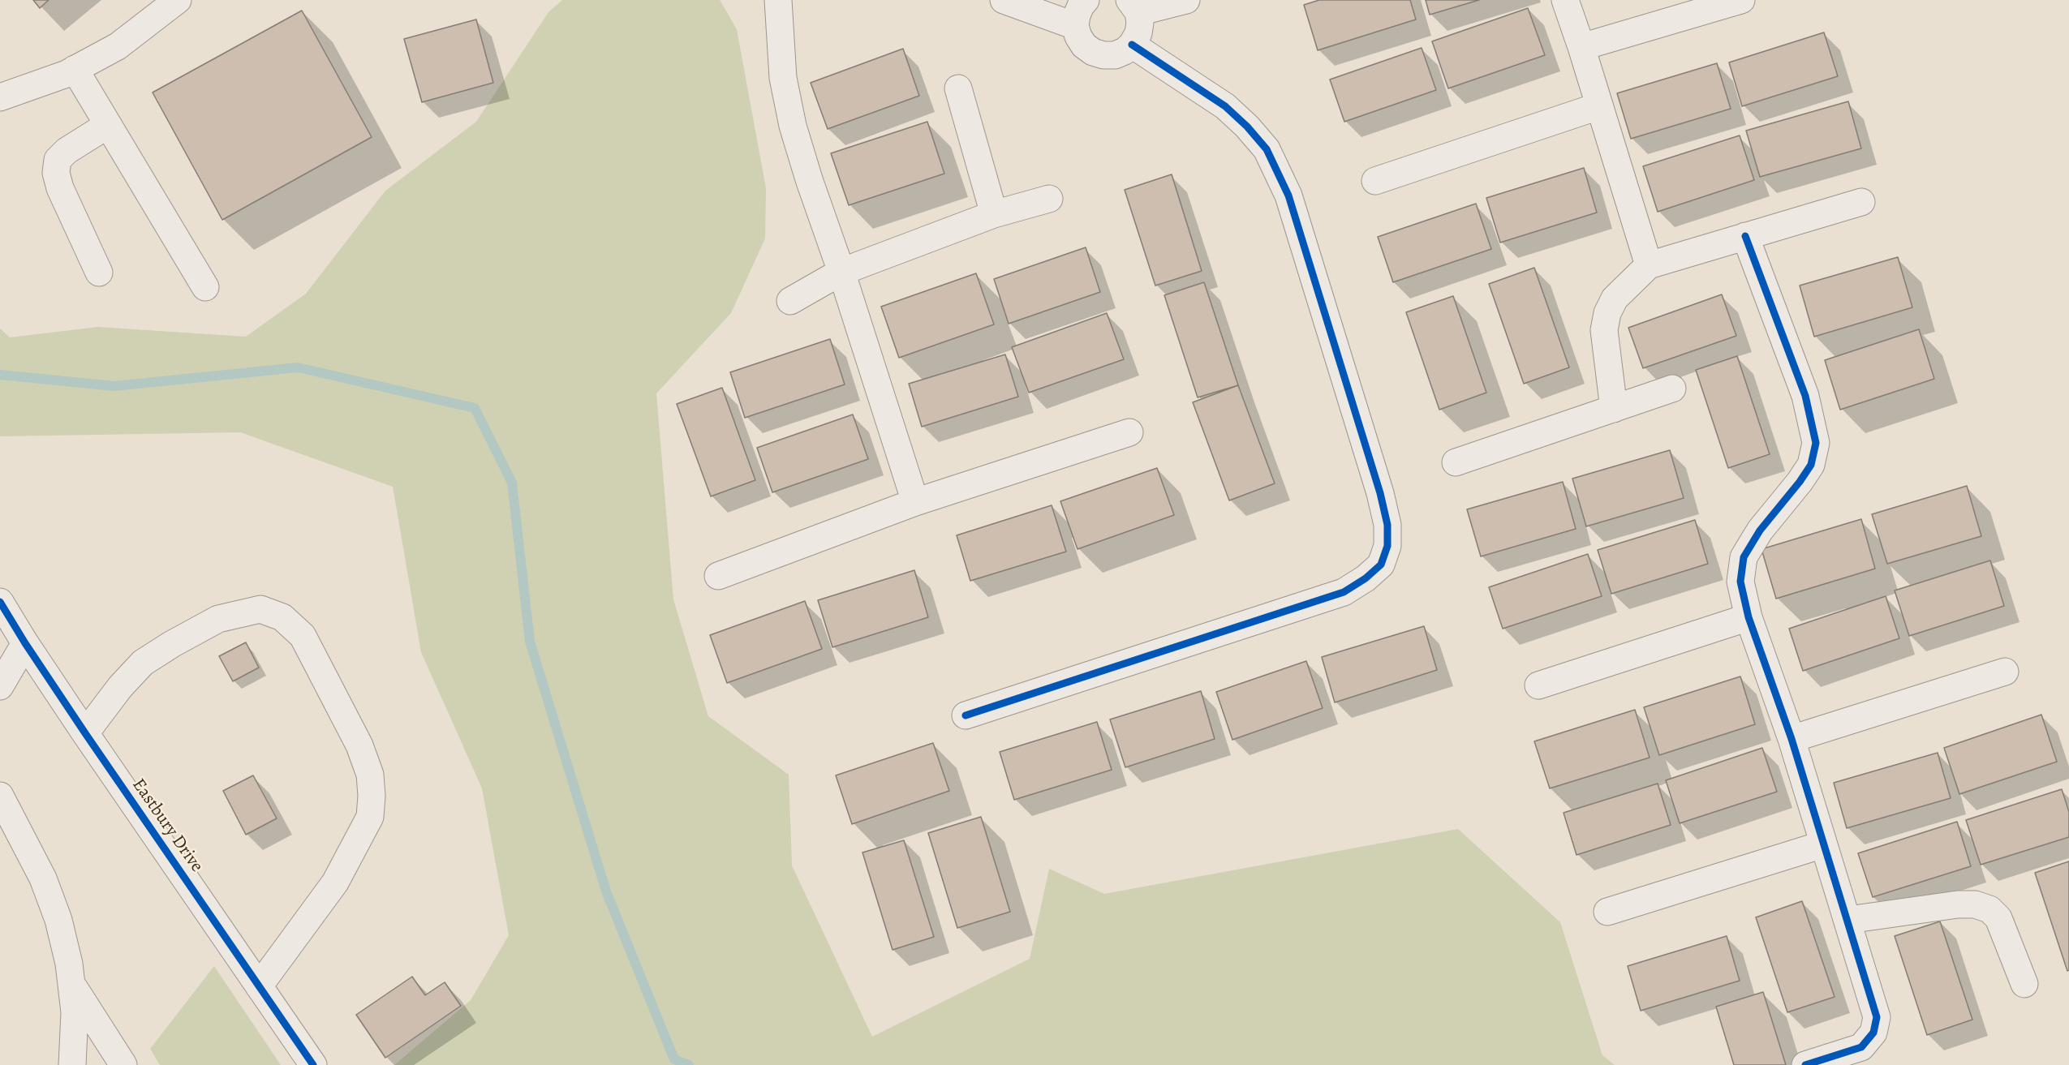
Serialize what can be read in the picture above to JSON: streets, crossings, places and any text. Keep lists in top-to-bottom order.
{
  "streets": {
    "street": ["Eastbury Drive"]
  }
}
